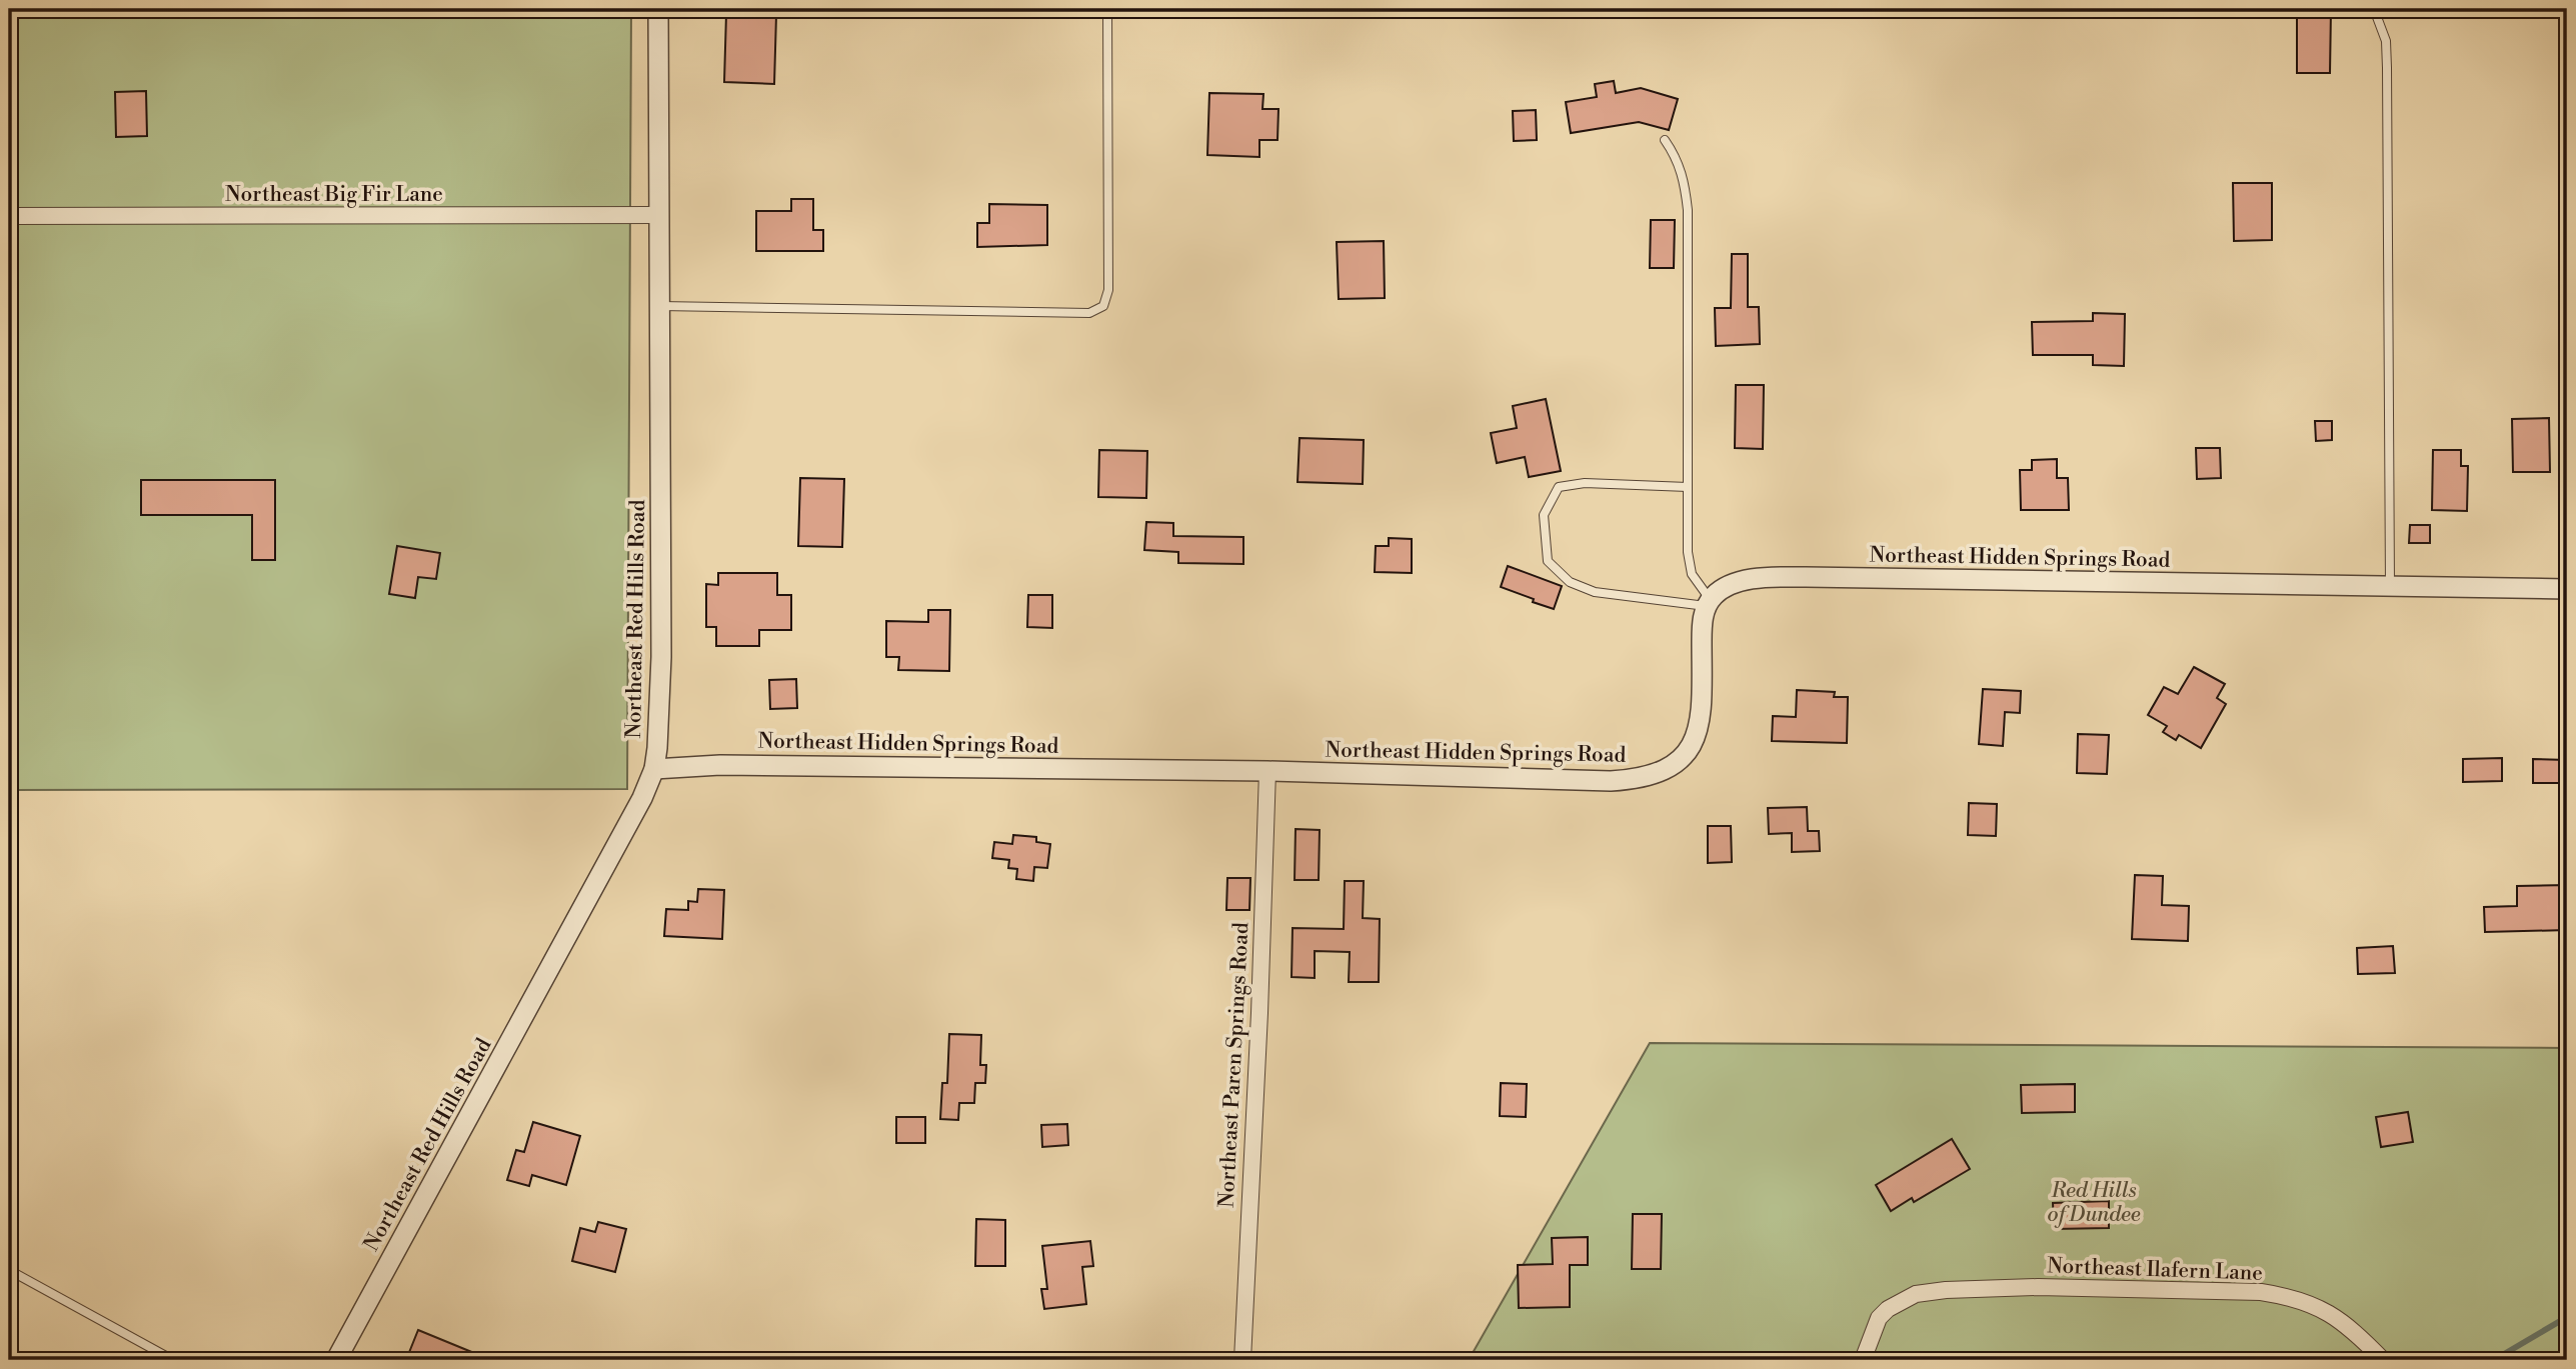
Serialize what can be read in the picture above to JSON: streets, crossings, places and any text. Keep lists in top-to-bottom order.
{
  "streets": {
    "street": [
      "Northeast Big Fir Lane",
      "Northeast Hidden Springs Road",
      "Northeast Red Hills Road",
      "Northeast Paren Springs Road",
      "Northeast Ilafern Lane"
    ]
  },
  "crossings": [
    ["Northeast Big Fir Lane", "Northeast Red Hills Road"],
    ["Northeast Hidden Springs Road", "Northeast Red Hills Road"],
    ["Northeast Hidden Springs Road", "Northeast Paren Springs Road"]
  ],
  "parks": ["Red Hills of Dundee"]
}
